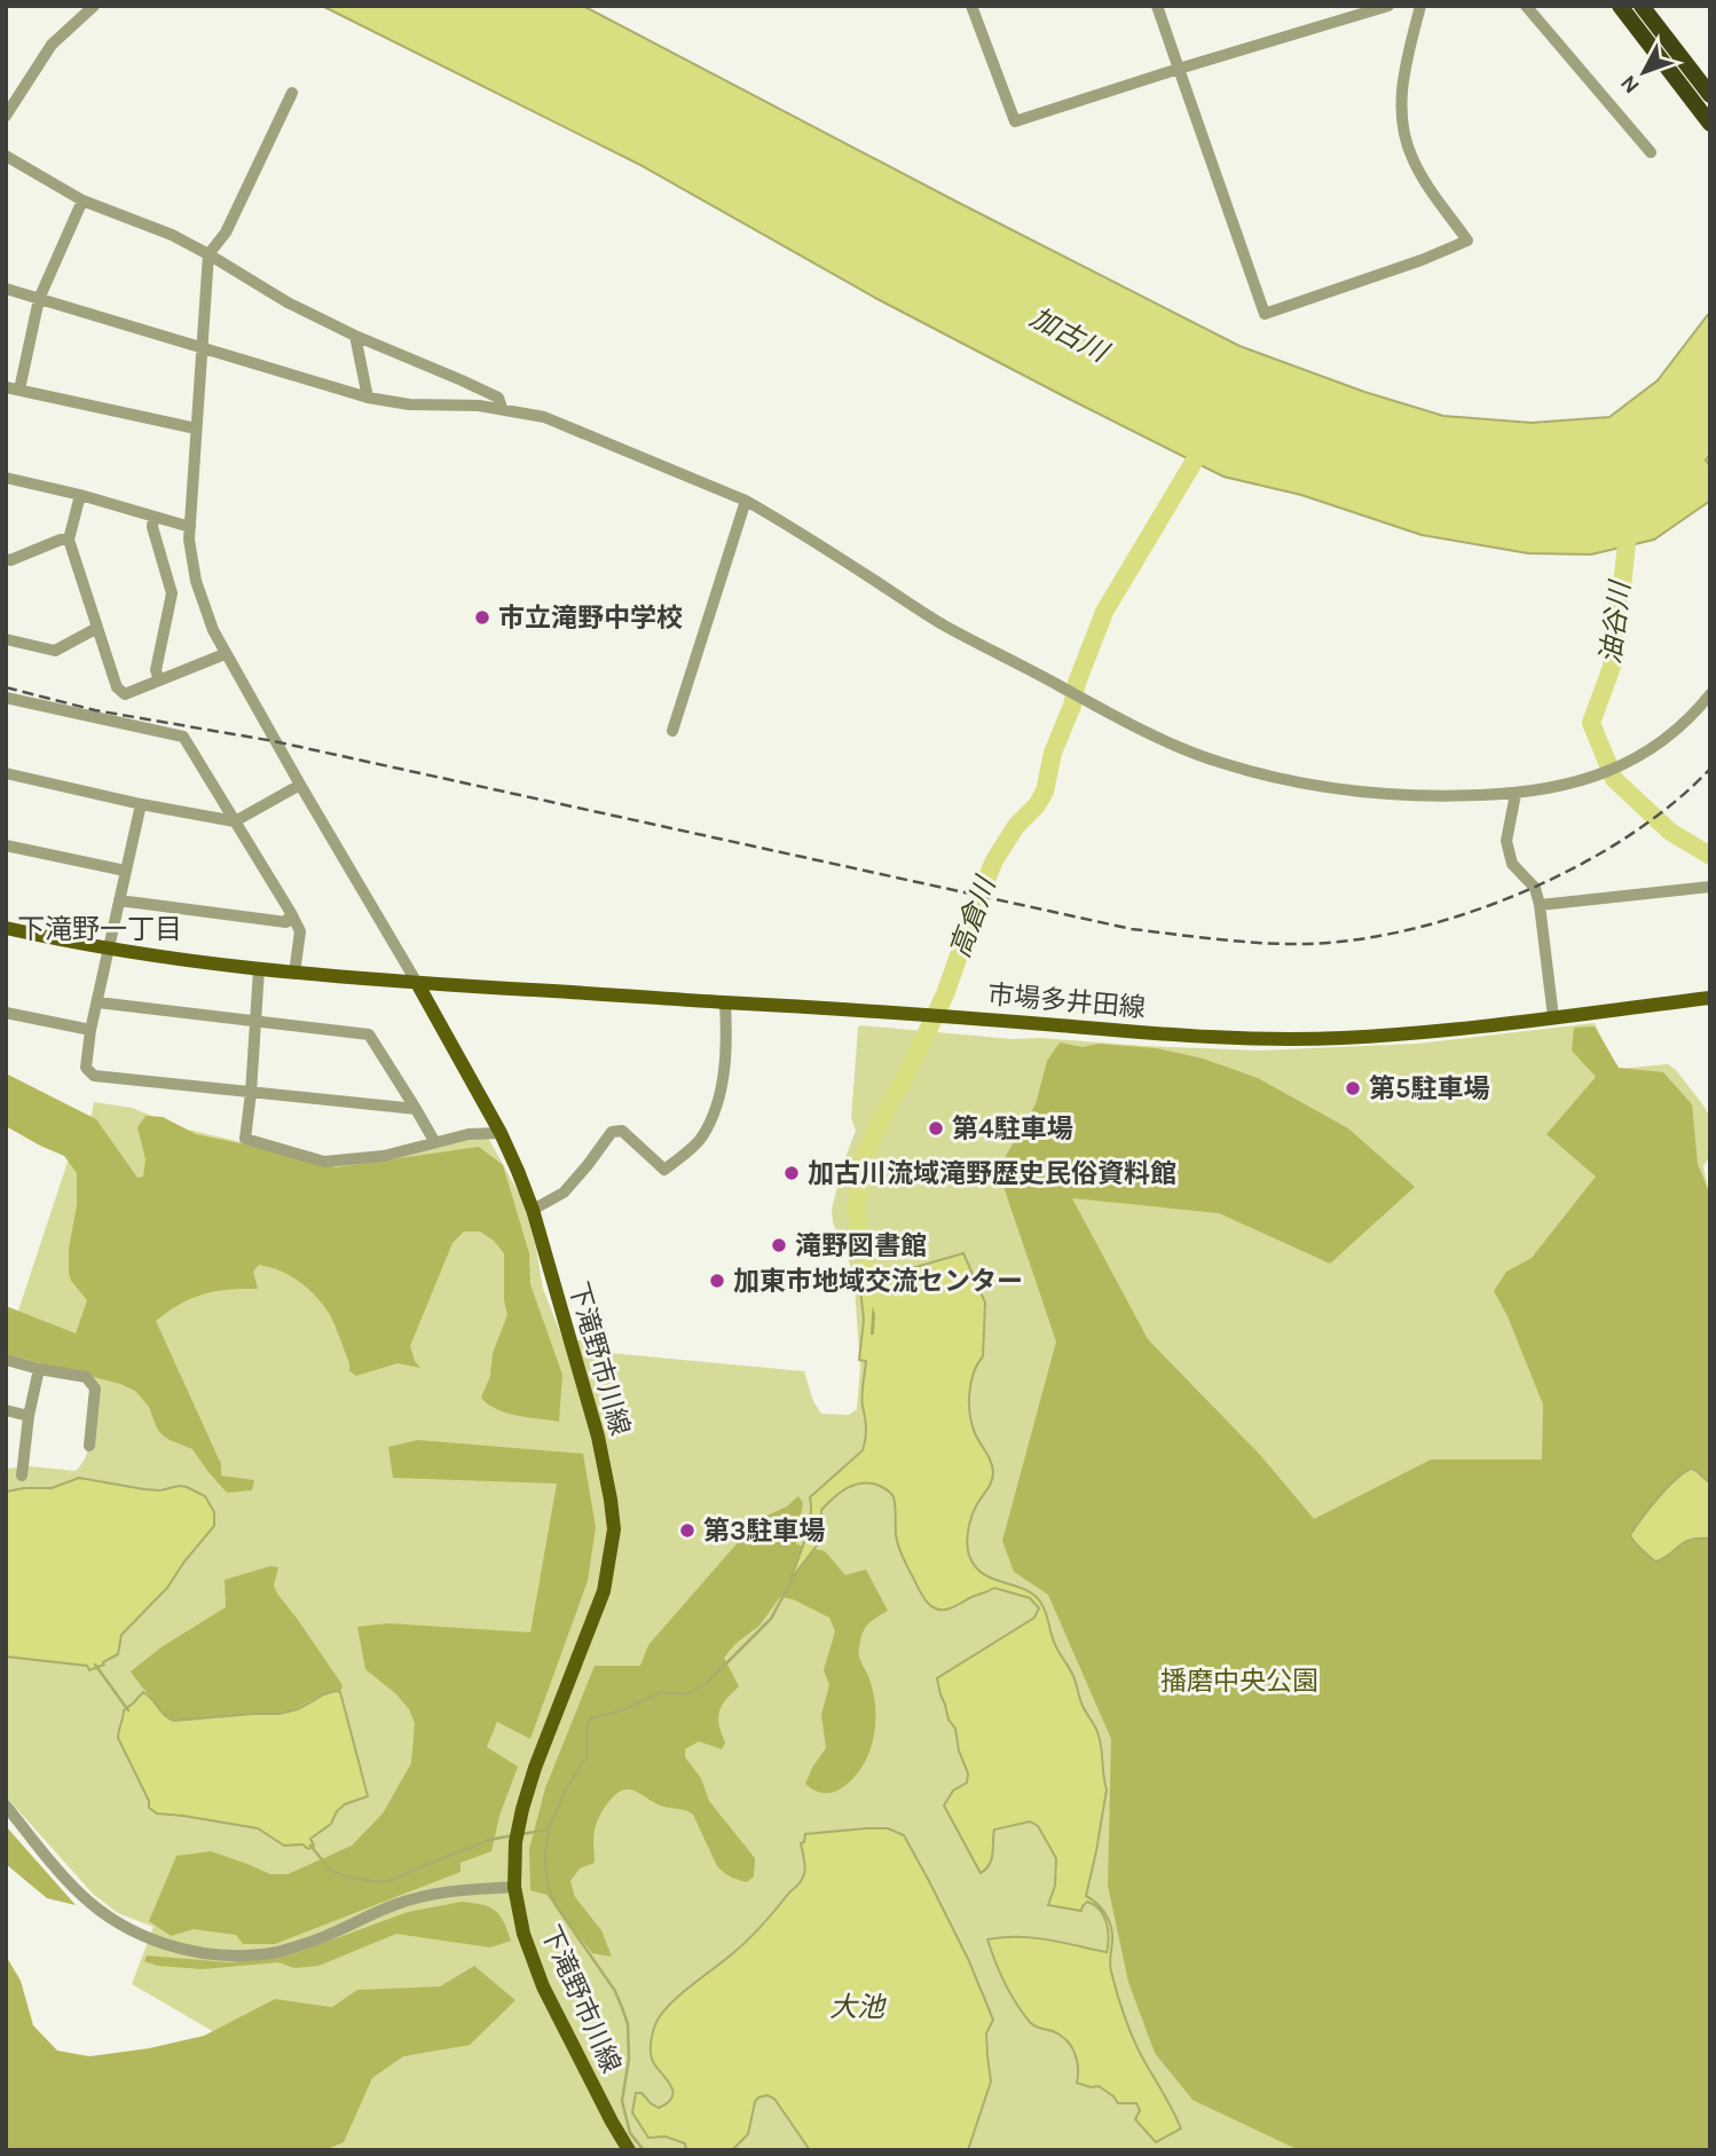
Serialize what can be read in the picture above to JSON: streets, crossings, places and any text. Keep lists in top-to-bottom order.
{
  "streets": {
    "main road": ["市場多井田線", "下滝野市川線"]
  },
  "crossings": [
    ["市場多井田線", "下滝野市川線"]
  ],
  "districts": ["下滝野一丁目"],
  "water": [
    "加古川",
    "油谷川",
    "高倉川",
    "大池"
  ],
  "parks": ["播磨中央公園"],
  "places": [
    "市立滝野中学校",
    "第5駐車場",
    "第4駐車場",
    "加古川流域滝野歴史民俗資料館",
    "滝野図書館",
    "加東市地域交流センター",
    "第3駐車場"
  ],
  "north": "bottom left"
}
